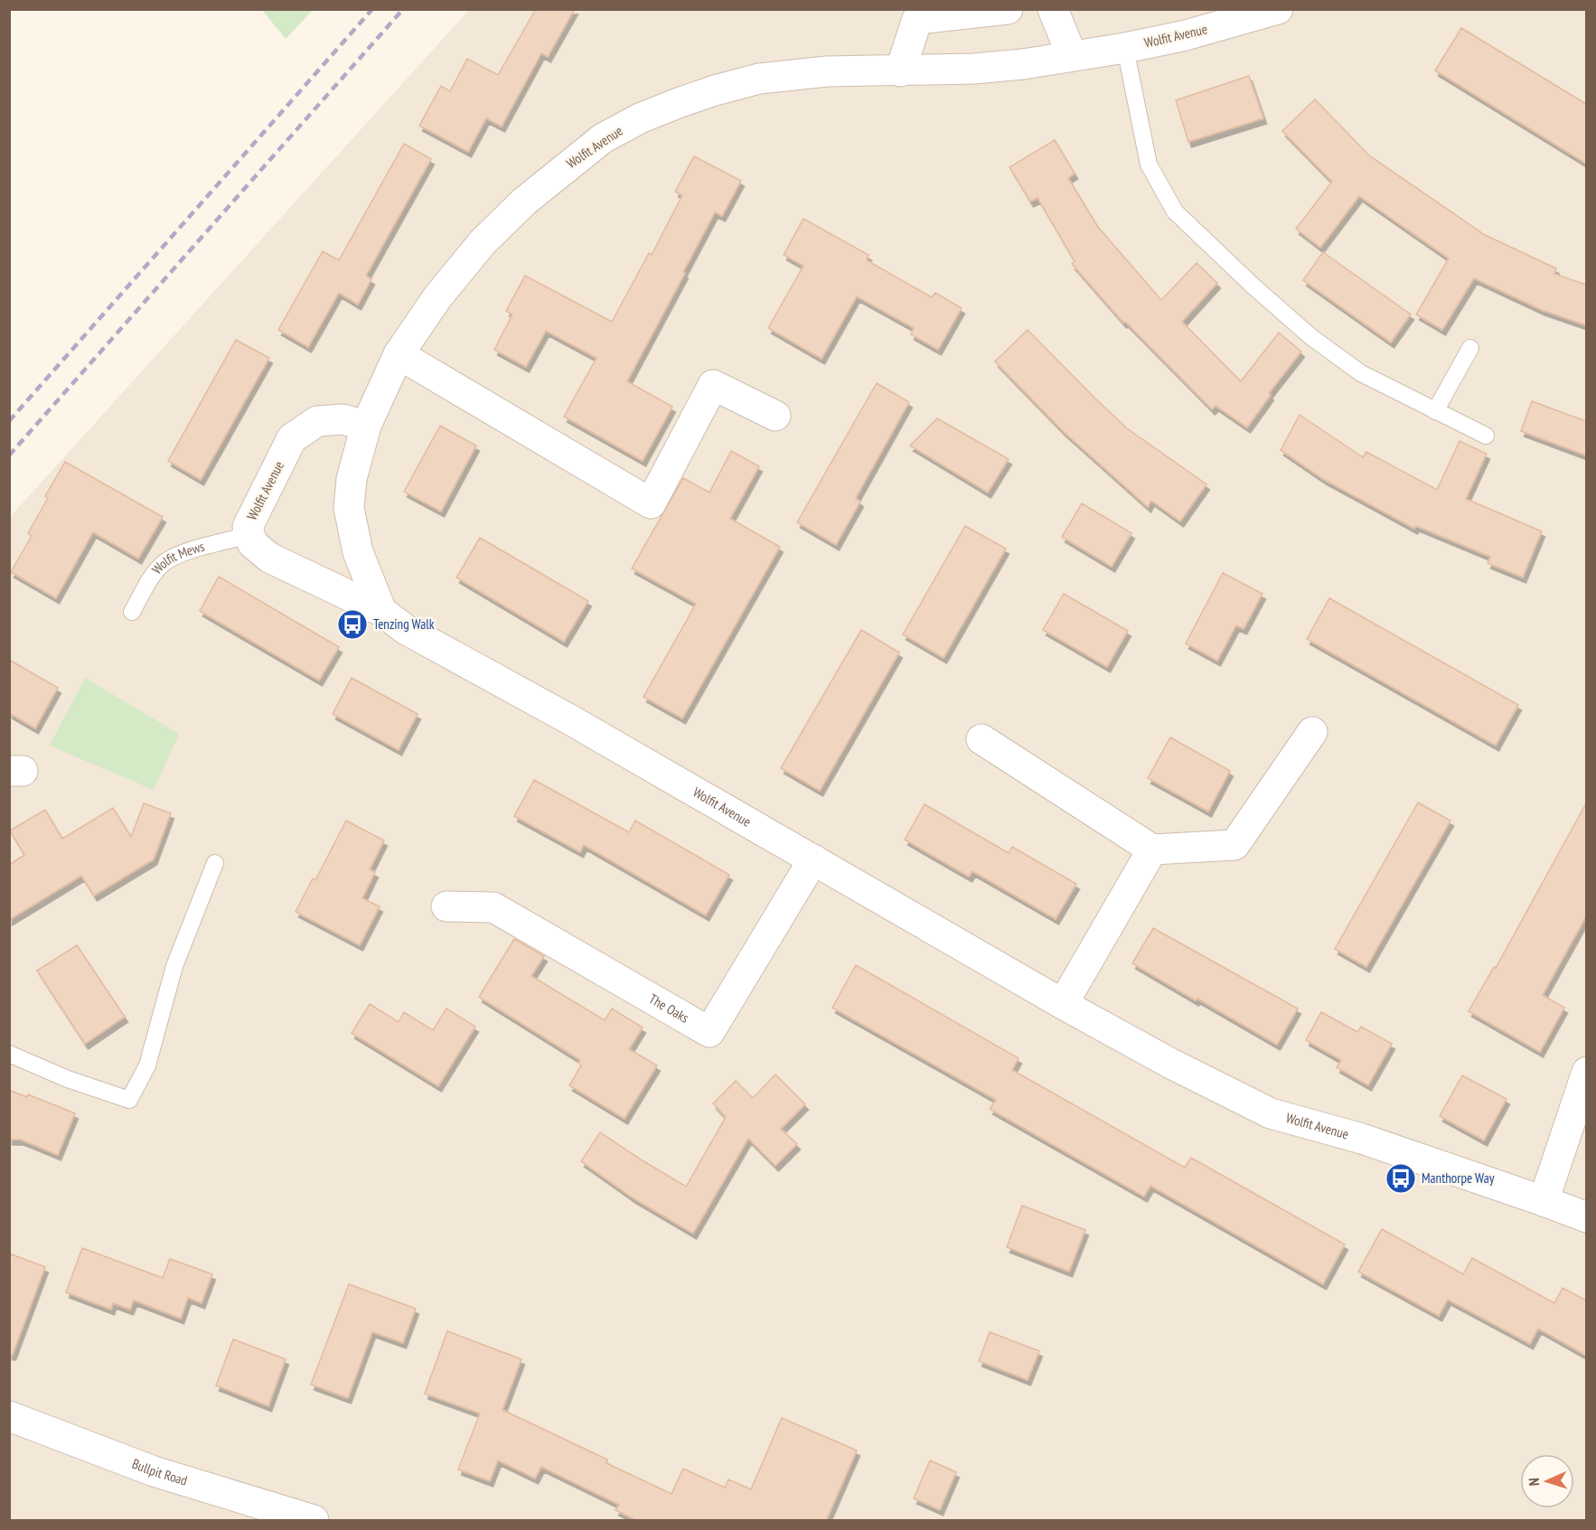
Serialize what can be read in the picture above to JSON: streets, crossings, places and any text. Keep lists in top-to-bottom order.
{
  "streets": {
    "street": ["Wolfit Avenue", "The Oaks", "Bullpit Road"],
    "lane": ["Wolfit Mews"]
  },
  "crossings": [
    ["Wolfit Avenue", "Wolfit Mews"],
    ["Wolfit Avenue", "The Oaks"]
  ],
  "places": {
    "bus stop": ["Tenzing Walk", "Manthorpe Way"]
  },
  "north": "left"
}
